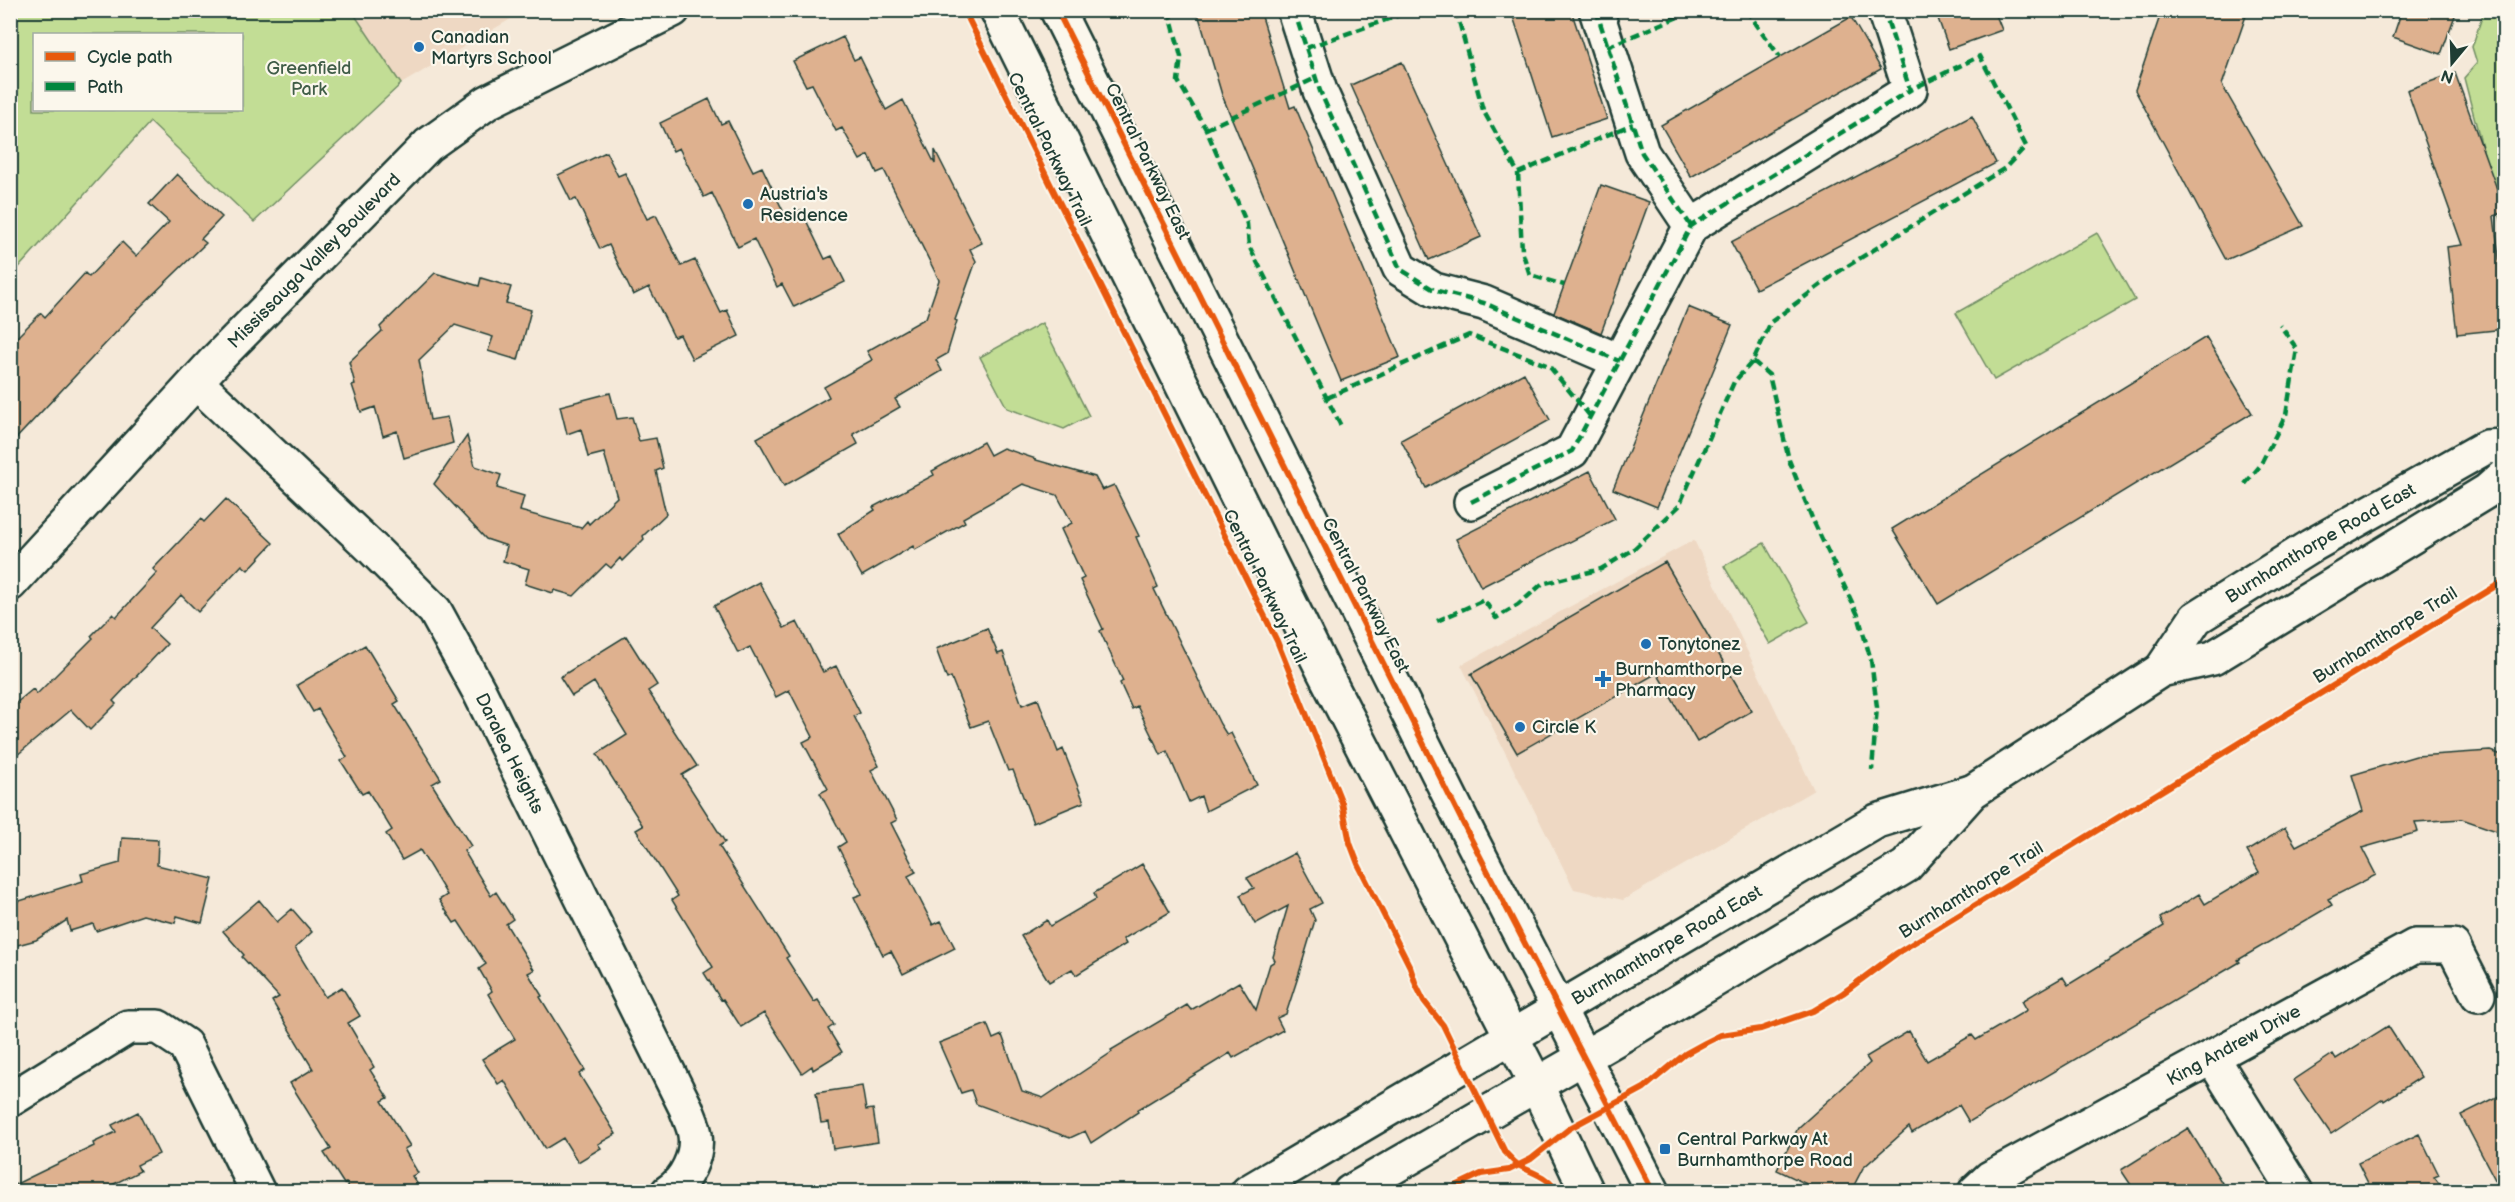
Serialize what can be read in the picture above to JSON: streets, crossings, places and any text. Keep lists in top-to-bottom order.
{
  "streets": {
    "street": [
      "Central Parkway East",
      "Mississauga Valley Boulevard",
      "Burnhamthorpe Road East",
      "Daralea Heights",
      "King Andrew Drive"
    ],
    "cycle path": ["Central Parkway Trail", "Burnhamthorpe Trail"]
  },
  "crossings": [
    ["Central Parkway East", "Burnhamthorpe Road East"],
    ["Mississauga Valley Boulevard", "Daralea Heights"]
  ],
  "parks": ["Greenfield Park"],
  "places": {
    "other": [
      "Canadian Martyrs School",
      "Austria's Residence",
      "Tonytonez",
      "Circle K"
    ],
    "health": ["Burnhamthorpe Pharmacy"],
    "transit": ["Central Parkway At Burnhamthorpe Road"]
  },
  "legend": ["Cycle path", "Path"],
  "north": "bottom"
}
